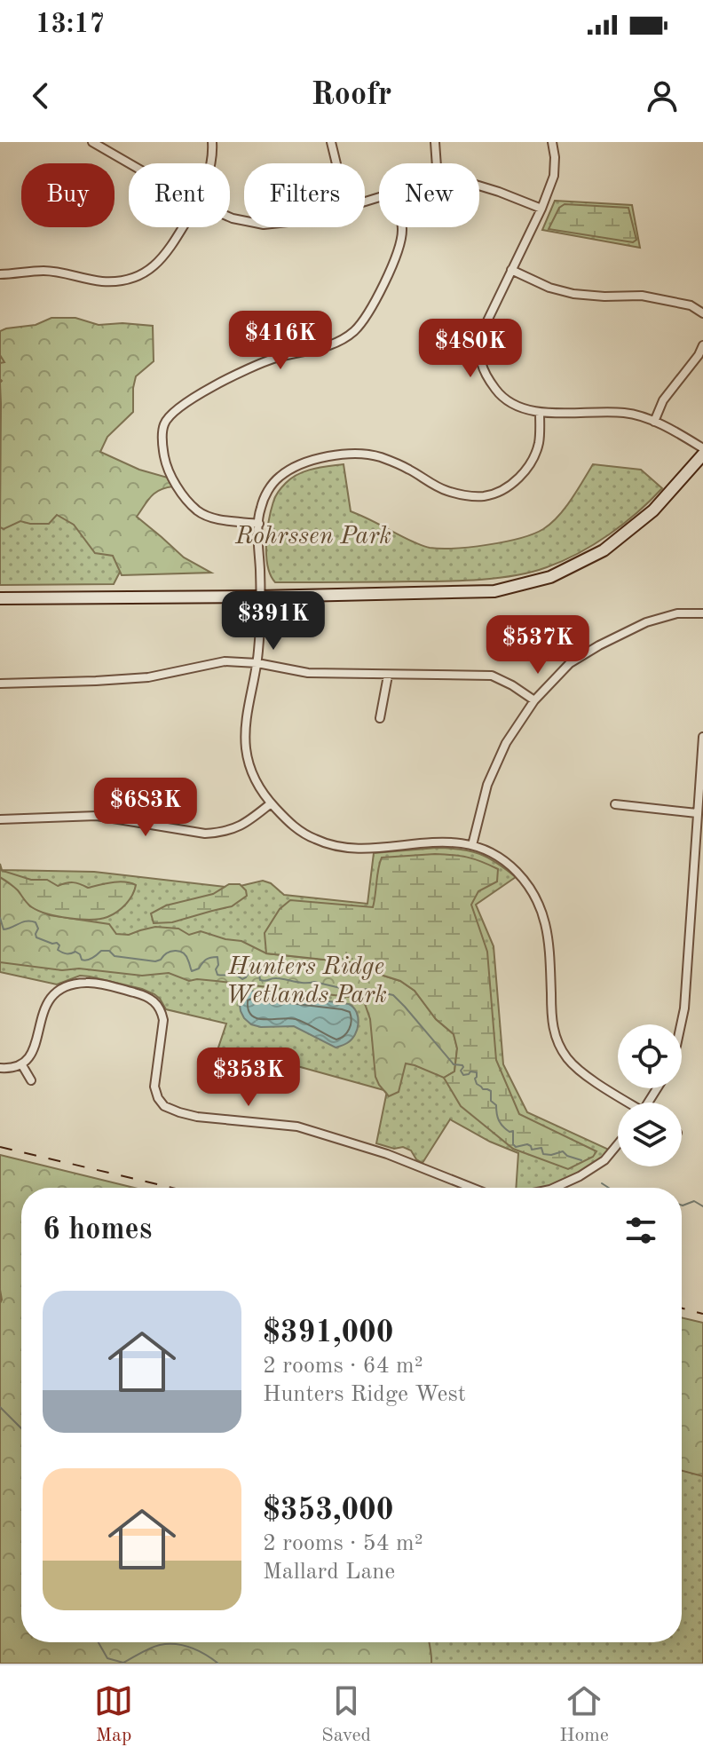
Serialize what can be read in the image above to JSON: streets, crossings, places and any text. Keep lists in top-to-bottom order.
{
  "parks": ["Rohrssen Park", "Hunters Ridge Wetlands Park"],
  "page": {
    "status": "13:17",
    "header": "Roofr",
    "chip": [
      "Buy",
      "Rent",
      "Filters",
      "New"
    ],
    "price": [
      "$416K",
      "$480K",
      "$391K",
      "$537K",
      "$683K",
      "$353K"
    ],
    "heading": "6 homes",
    "list": [
      {
        "name": "$391,000",
        "note": "2 rooms · 64 m² · Hunters Ridge West"
      },
      {
        "name": "$353,000",
        "note": "2 rooms · 54 m² · Mallard Lane"
      }
    ],
    "tabs": ["Map", "Saved", "Home"]
  }
}
